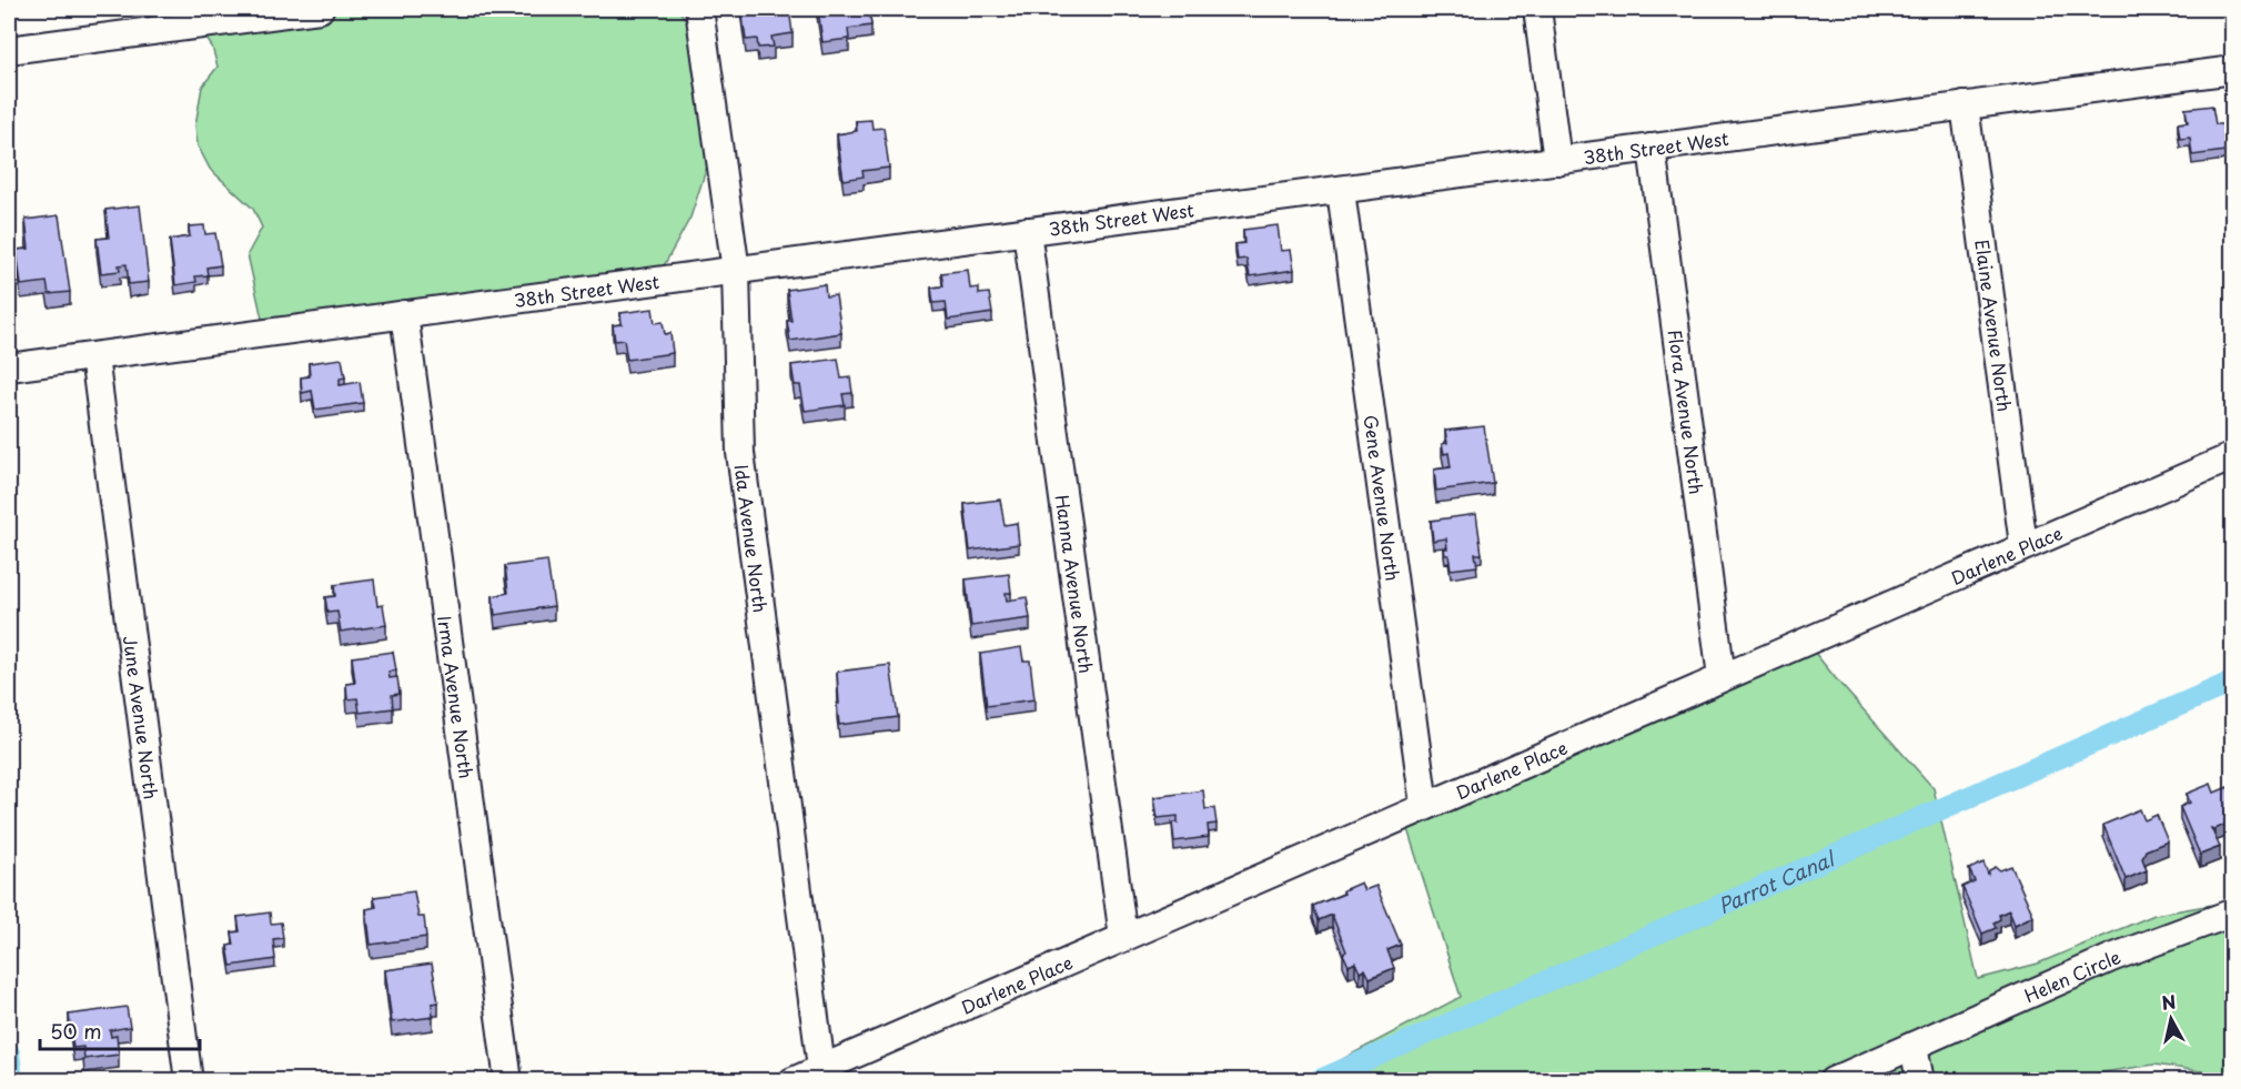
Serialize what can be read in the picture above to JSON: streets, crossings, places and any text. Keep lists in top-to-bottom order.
{
  "streets": {
    "street": [
      "38th Street West",
      "Elaine Avenue North",
      "Flora Avenue North",
      "Gene Avenue North",
      "Ida Avenue North",
      "Darlene Place",
      "Hanna Avenue North",
      "Irma Avenue North",
      "June Avenue North",
      "Helen Circle"
    ]
  },
  "crossings": [
    ["38th Street West", "Elaine Avenue North"],
    ["38th Street West", "Flora Avenue North"],
    ["38th Street West", "Gene Avenue North"],
    ["38th Street West", "Ida Avenue North"],
    ["38th Street West", "Hanna Avenue North"],
    ["38th Street West", "Irma Avenue North"],
    ["38th Street West", "June Avenue North"],
    ["Elaine Avenue North", "Darlene Place"],
    ["Flora Avenue North", "Darlene Place"],
    ["Gene Avenue North", "Darlene Place"],
    ["Ida Avenue North", "Darlene Place"],
    ["Darlene Place", "Hanna Avenue North"]
  ],
  "water": ["Parrot Canal"],
  "scale_bar": "50 m",
  "north": "top"
}
